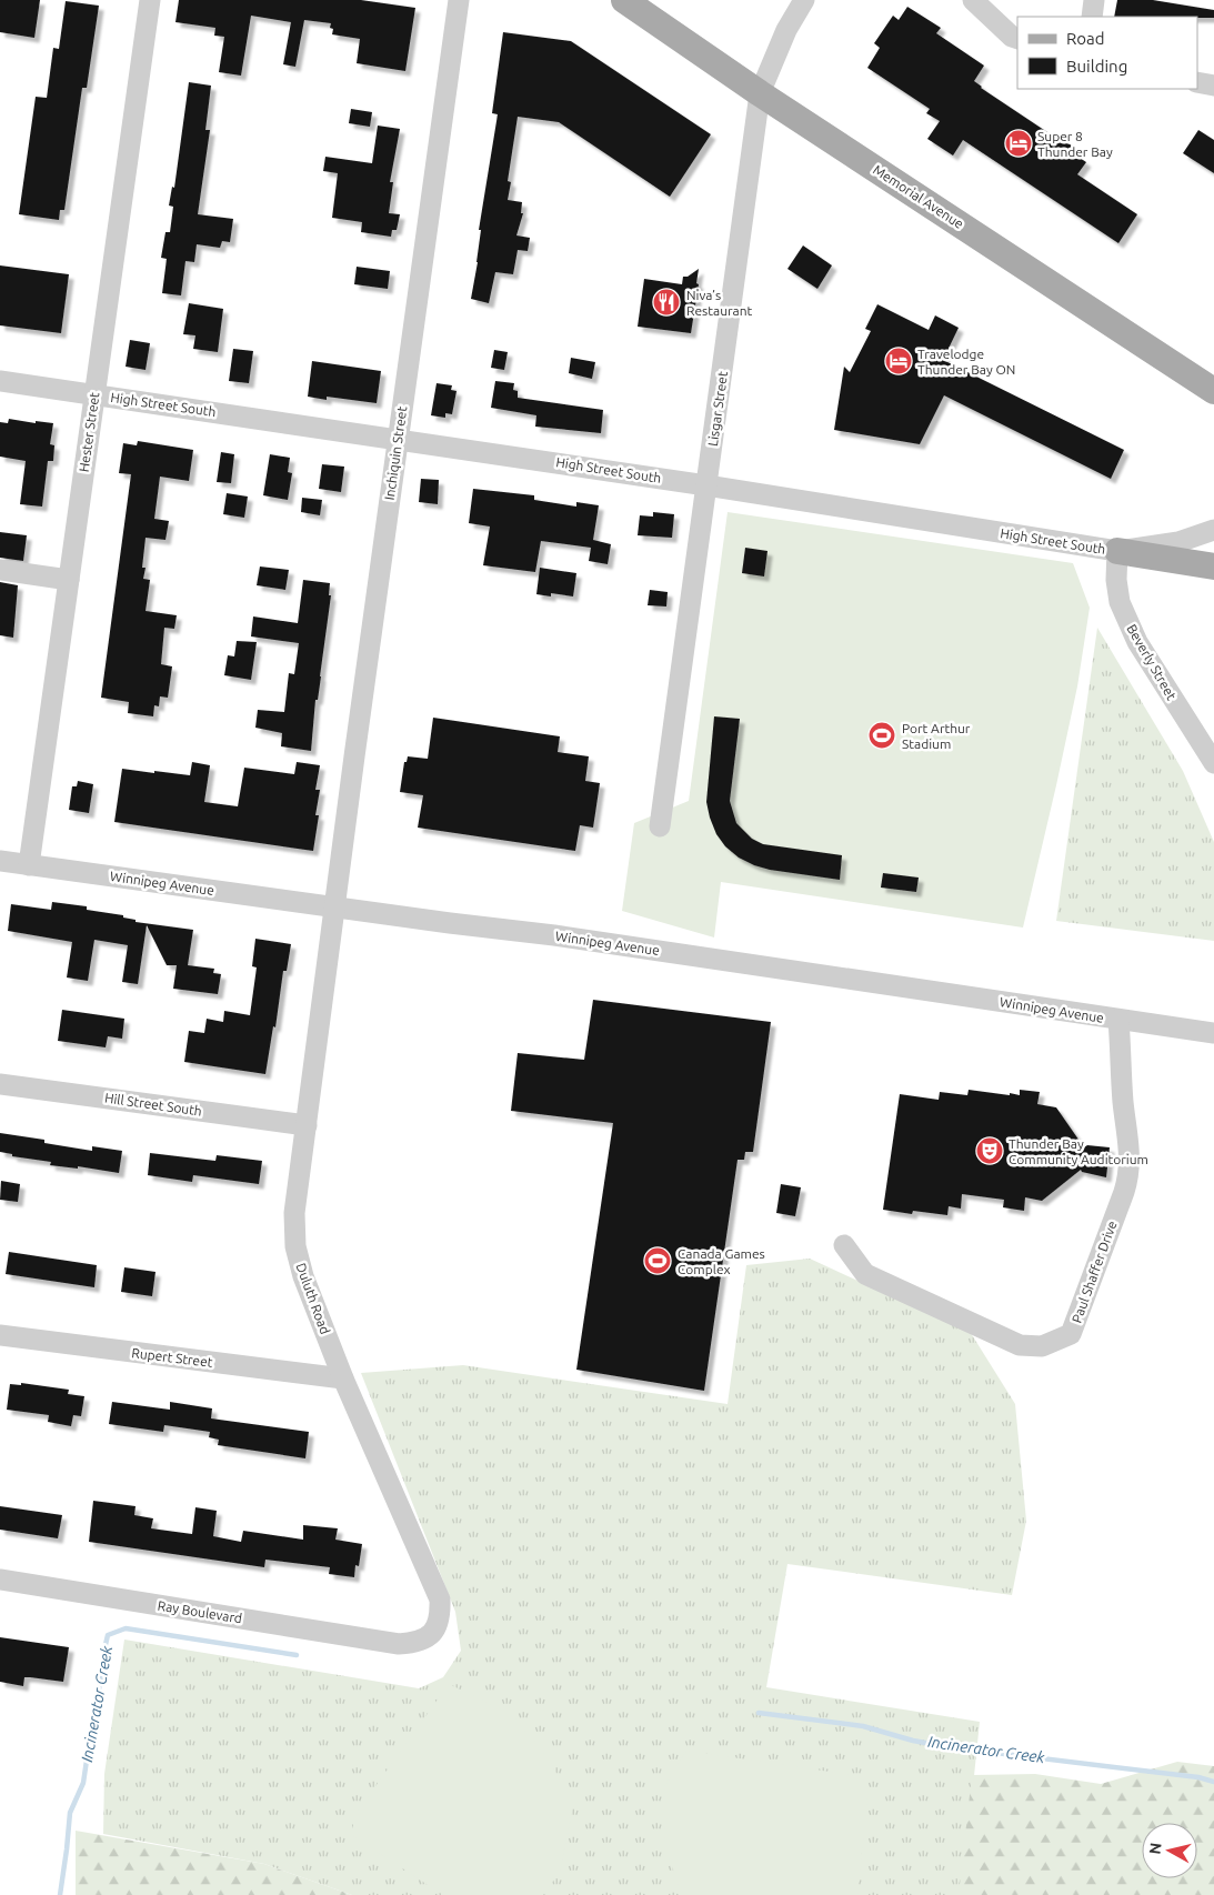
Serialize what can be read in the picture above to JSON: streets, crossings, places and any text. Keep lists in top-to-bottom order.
{
  "streets": {
    "main road": ["Memorial Avenue"],
    "street": [
      "High Street South",
      "Lisgar Street",
      "Hester Street",
      "Inchiquin Street",
      "Beverly Street",
      "Winnipeg Avenue",
      "Hill Street South",
      "Paul Shaffer Drive",
      "Duluth Road",
      "Rupert Street",
      "Ray Boulevard"
    ]
  },
  "crossings": [
    ["Memorial Avenue", "Lisgar Street"],
    ["High Street South", "Lisgar Street"],
    ["High Street South", "Hester Street"],
    ["High Street South", "Inchiquin Street"],
    ["High Street South", "Beverly Street"],
    ["Hester Street", "Winnipeg Avenue"],
    ["Inchiquin Street", "Winnipeg Avenue"],
    ["Inchiquin Street", "Duluth Road"],
    ["Winnipeg Avenue", "Paul Shaffer Drive"],
    ["Winnipeg Avenue", "Duluth Road"],
    ["Hill Street South", "Duluth Road"],
    ["Duluth Road", "Rupert Street"],
    ["Duluth Road", "Ray Boulevard"]
  ],
  "water": ["Incinerator Creek"],
  "places": {
    "hotel": ["Super 8 Thunder Bay", "Travelodge Thunder Bay ON"],
    "restaurant": ["Niva’s Restaurant"],
    "sports": ["Port Arthur Stadium", "Canada Games Complex"],
    "theatre": ["Thunder Bay Community Auditorium"]
  },
  "legend": ["Road", "Building"],
  "north": "left"
}
